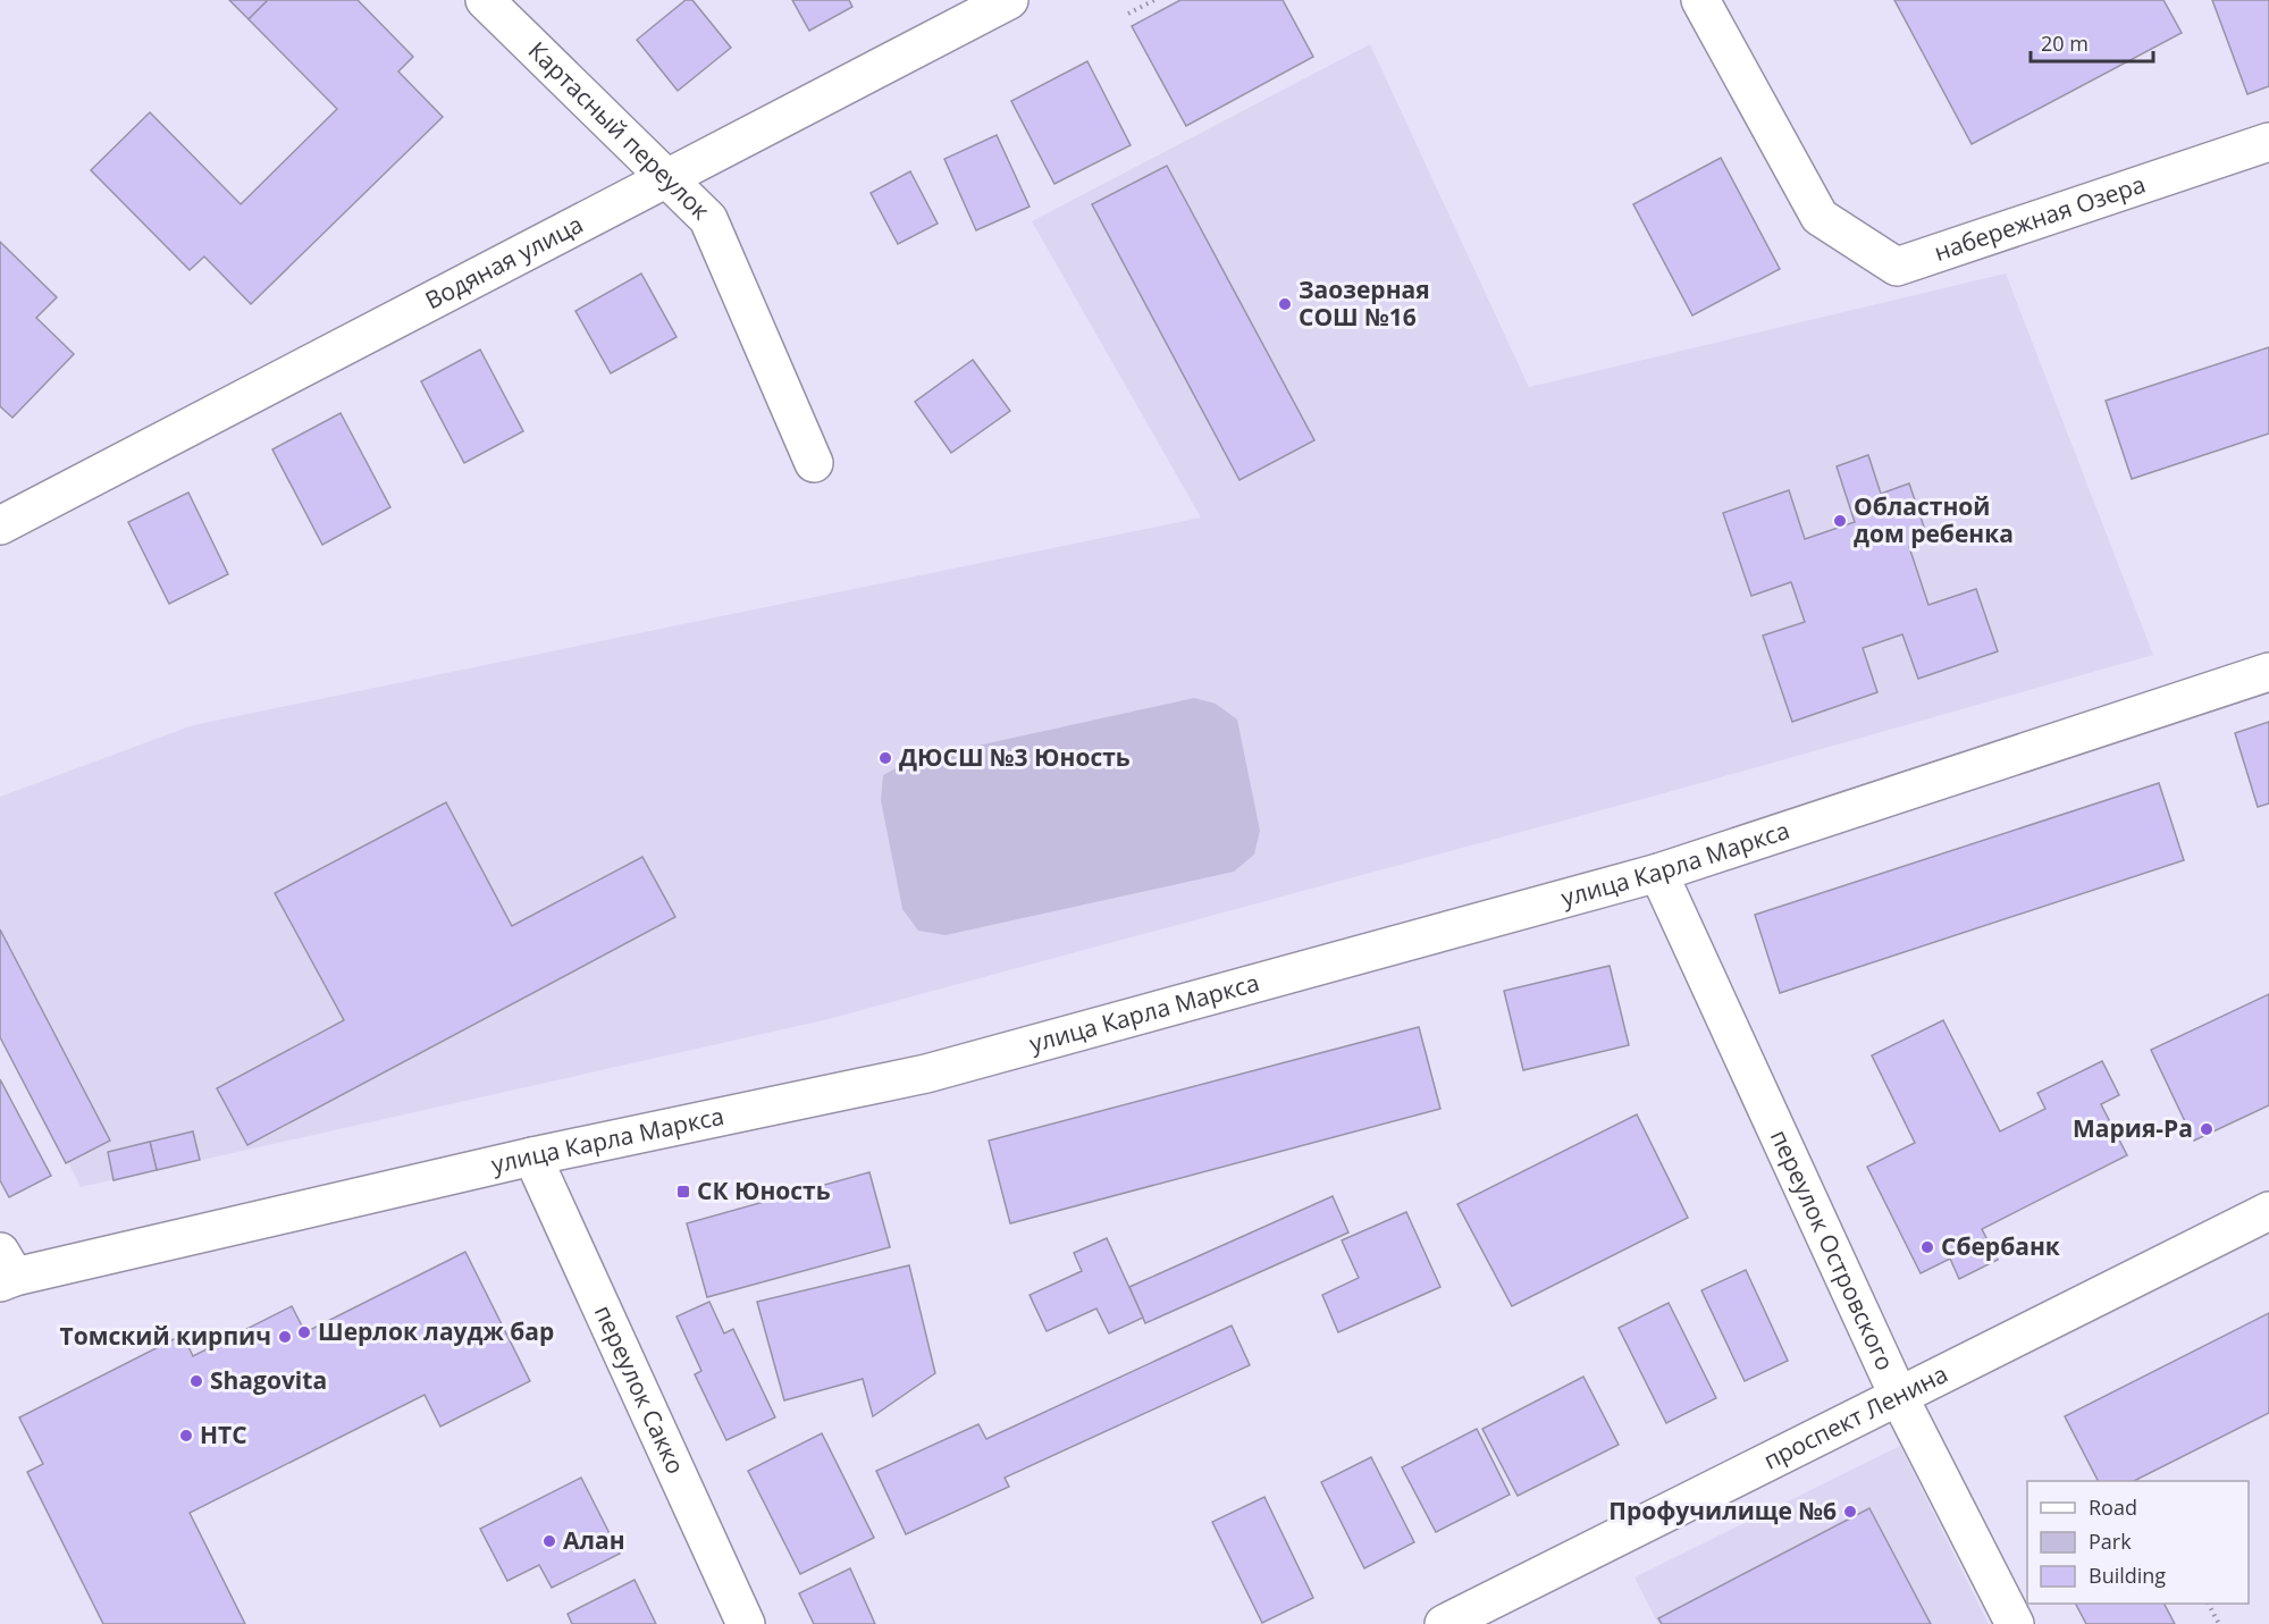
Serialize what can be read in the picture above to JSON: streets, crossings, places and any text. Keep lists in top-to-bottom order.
{
  "streets": {
    "street": [
      "Картасный переулок",
      "набережная Озера",
      "Водяная улица",
      "улица Карла Маркса",
      "переулок Островского",
      "переулок Сакко",
      "проспект Ленина"
    ]
  },
  "crossings": [
    ["Картасный переулок", "Водяная улица"],
    ["улица Карла Маркса", "переулок Островского"],
    ["улица Карла Маркса", "переулок Сакко"],
    ["переулок Островского", "проспект Ленина"]
  ],
  "places": {
    "other": [
      "Заозерная СОШ №16",
      "Областной дом ребенка",
      "ДЮСШ №3 Юность",
      "Мария-Ра",
      "Сбербанк",
      "Шерлок лаудж бар",
      "Томский кирпич",
      "Shagovita",
      "НТС",
      "Профучилище №6",
      "Алан"
    ],
    "transit": ["СК Юность"]
  },
  "legend": ["Road", "Park", "Building"],
  "scale_bar": "20 m"
}
